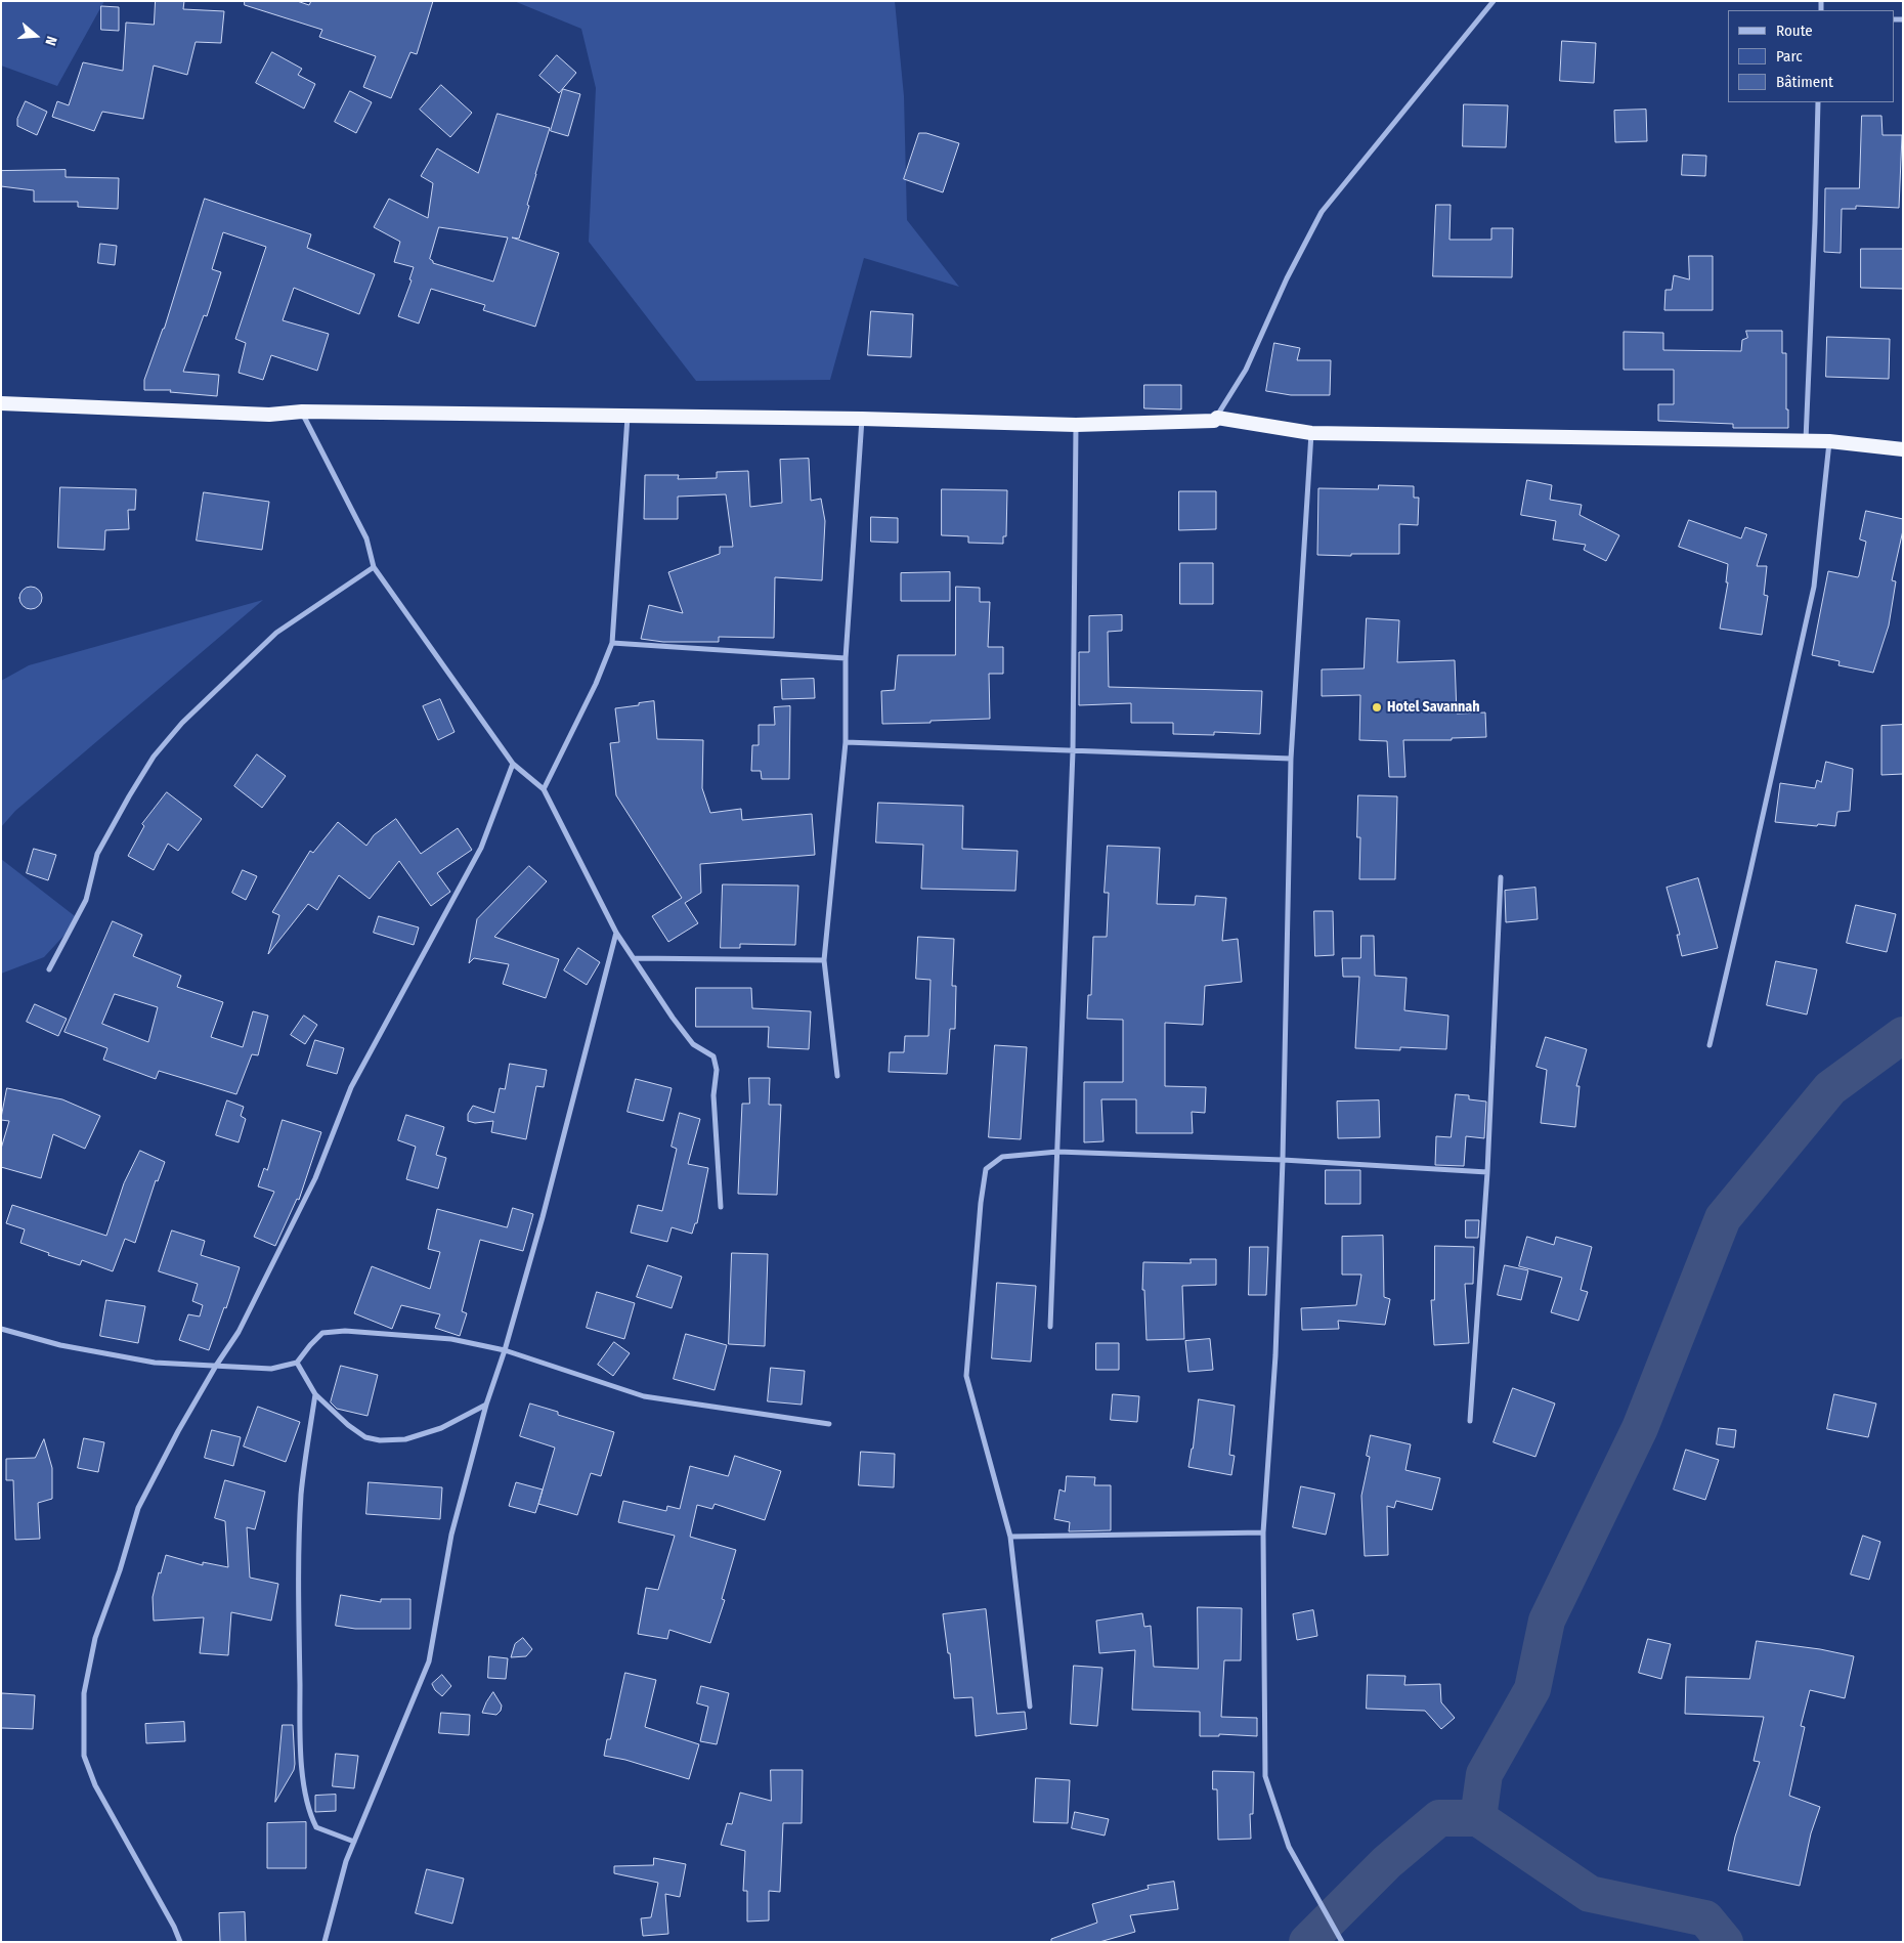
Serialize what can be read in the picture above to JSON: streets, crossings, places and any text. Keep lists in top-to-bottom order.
{
  "places": ["Hotel Savannah"],
  "legend": ["Route", "Parc", "Bâtiment"],
  "north": "right"
}
